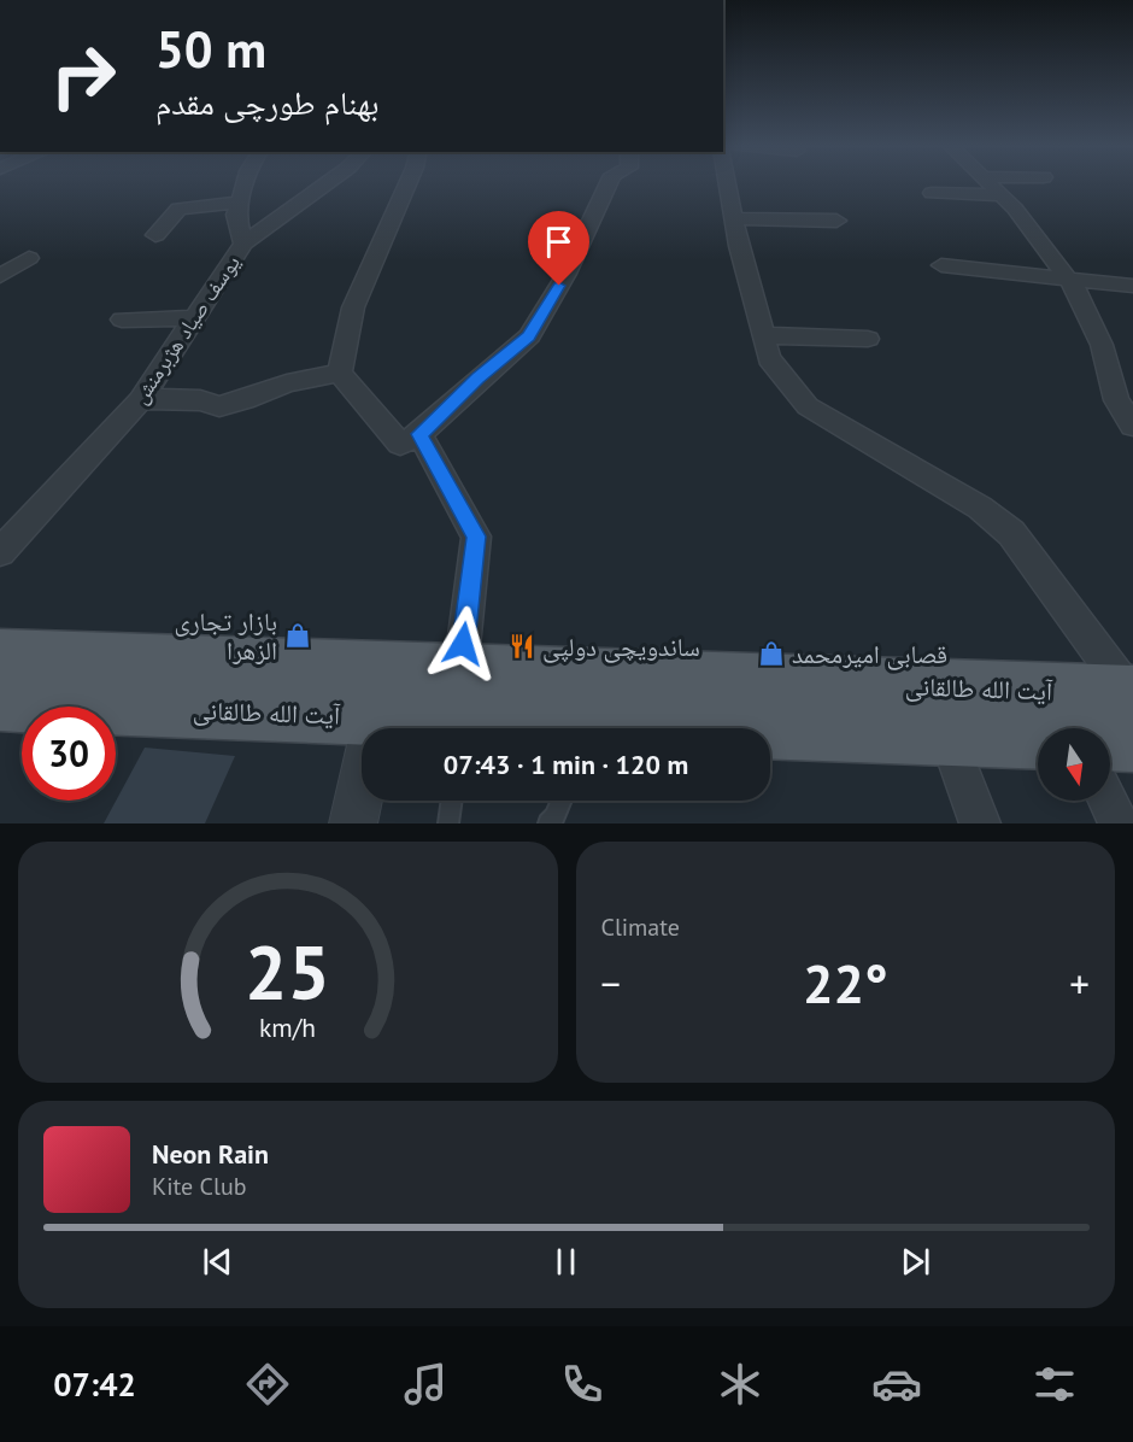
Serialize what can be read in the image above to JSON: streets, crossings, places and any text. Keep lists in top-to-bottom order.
{
  "streets": {
    "main road": ["آیت الله طالقانی"],
    "street": ["یوسف صیاد هژبرمنش"]
  },
  "places": {
    "shop": ["بازار تجاری الزهرا", "قصابی امیرمحمد"],
    "restaurant": ["ساندویچی دولپی"]
  },
  "north": "bottom",
  "page": {
    "turn": ["50 m", "بهنام طورچی مقدم"],
    "limit": "30",
    "trip": "07:43 · 1 min · 120 m",
    "tile": "Climate",
    "heat": ["−", "22°", "+"],
    "song": ["Neon Rain", "Kite Club"],
    "tabs": "07:42",
    "gauge": ["25", "km/h"]
  }
}
